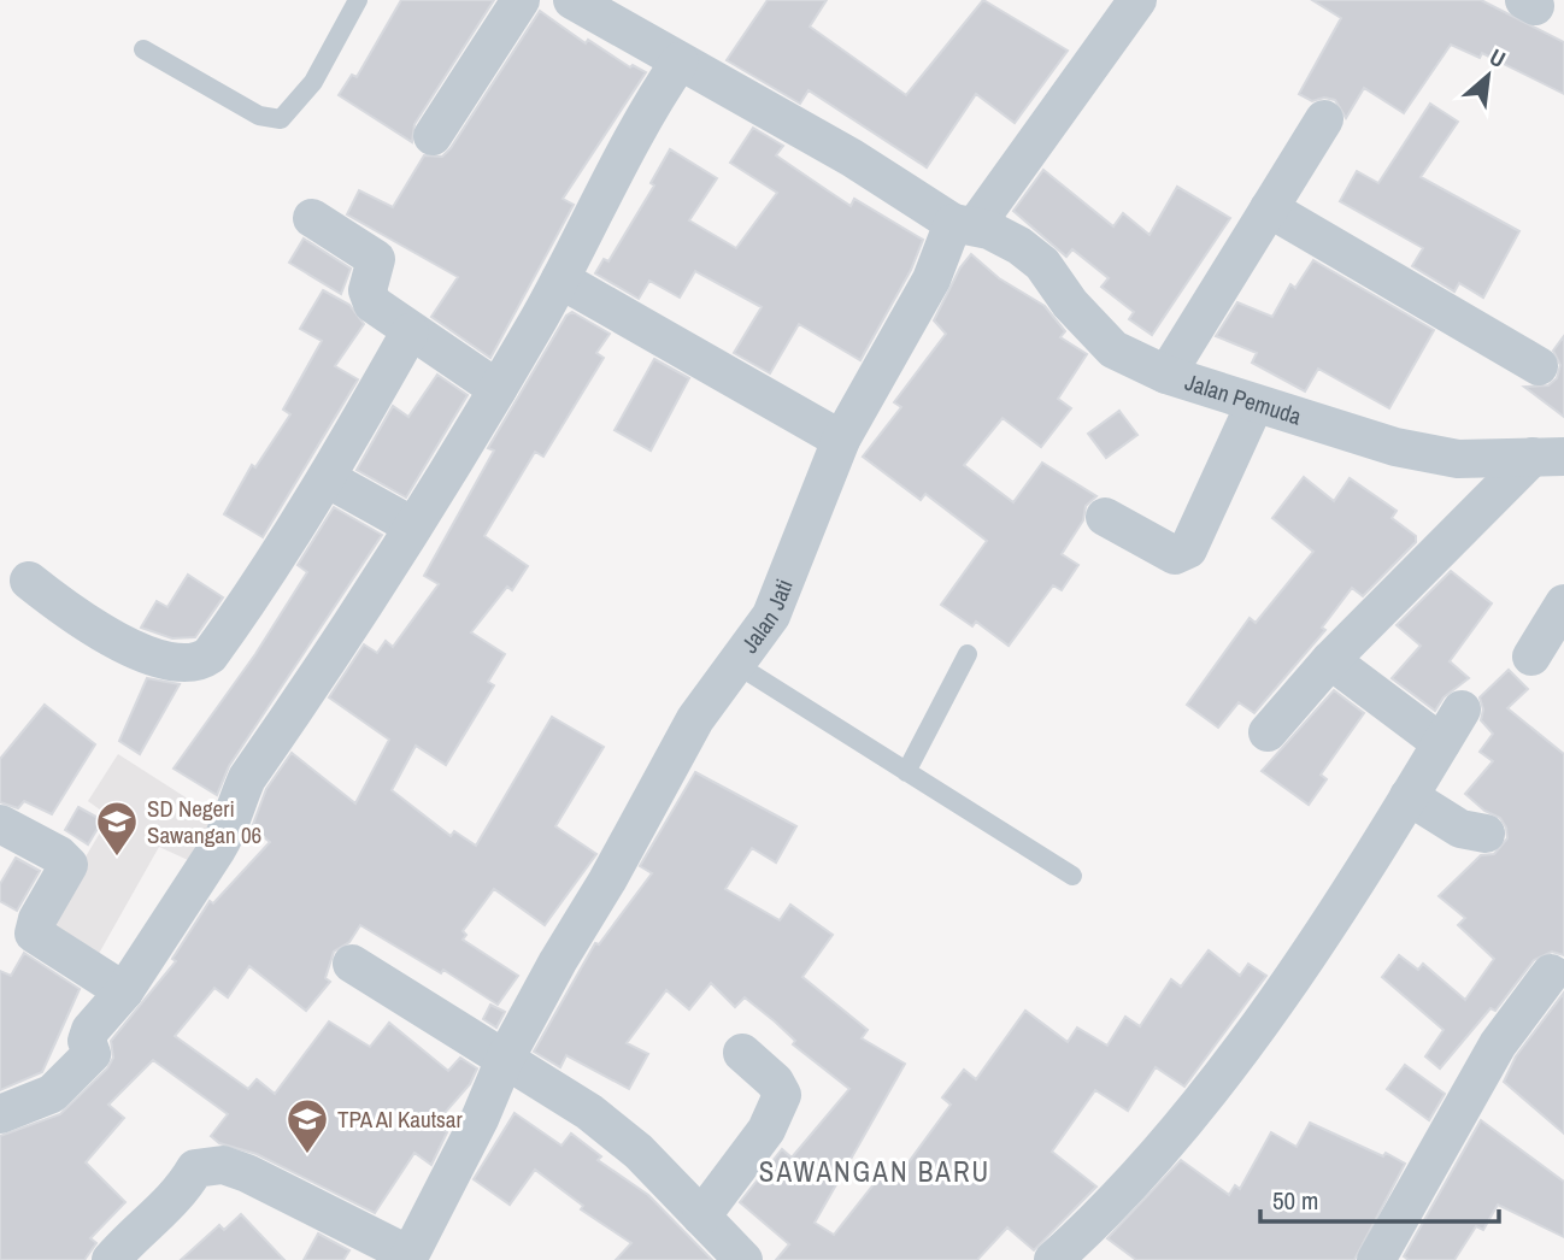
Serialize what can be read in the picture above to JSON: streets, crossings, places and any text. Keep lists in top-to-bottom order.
{
  "streets": {
    "street": ["Jalan Pemuda", "Jalan Jati"]
  },
  "crossings": [
    ["Jalan Pemuda", "Jalan Jati"]
  ],
  "districts": ["SAWANGAN BARU"],
  "places": {
    "school or university": ["SD Negeri Sawangan 06", "TPA Al Kautsar"]
  },
  "scale_bar": "50 m",
  "north": "top right"
}
